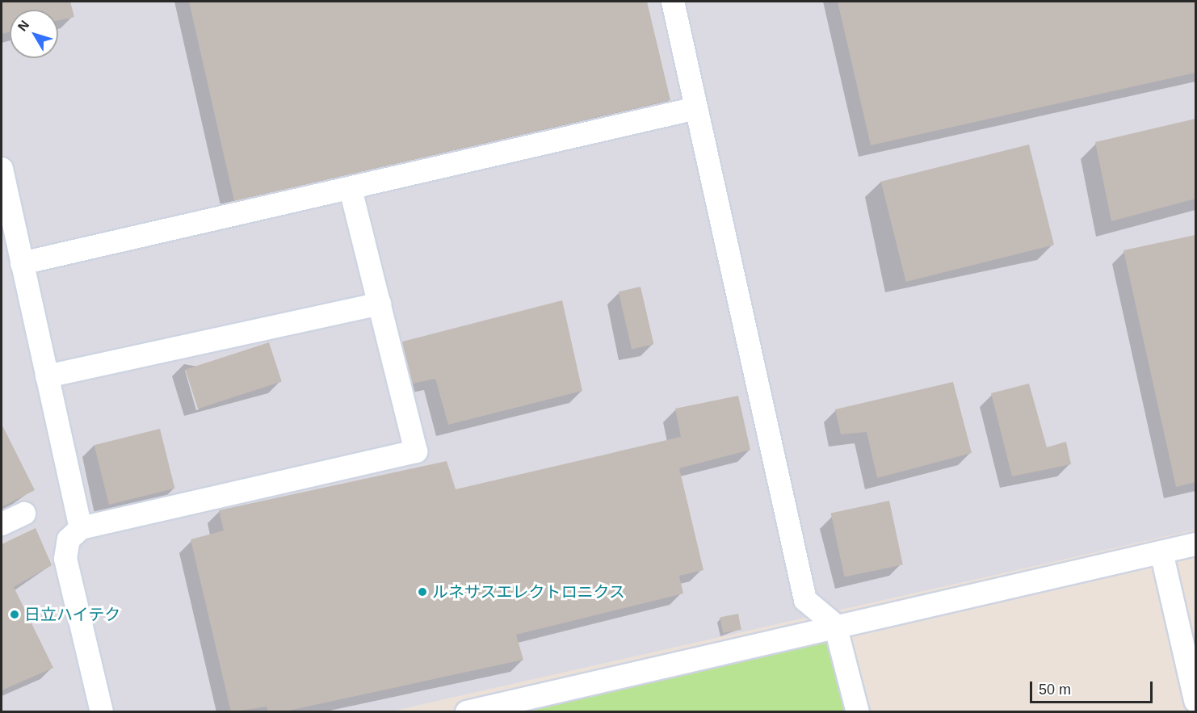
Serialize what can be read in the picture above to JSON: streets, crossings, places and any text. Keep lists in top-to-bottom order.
{
  "places": ["ルネサスエレクトロニクス", "日立ハイテク"],
  "scale_bar": "50 m",
  "north": "top left"
}
